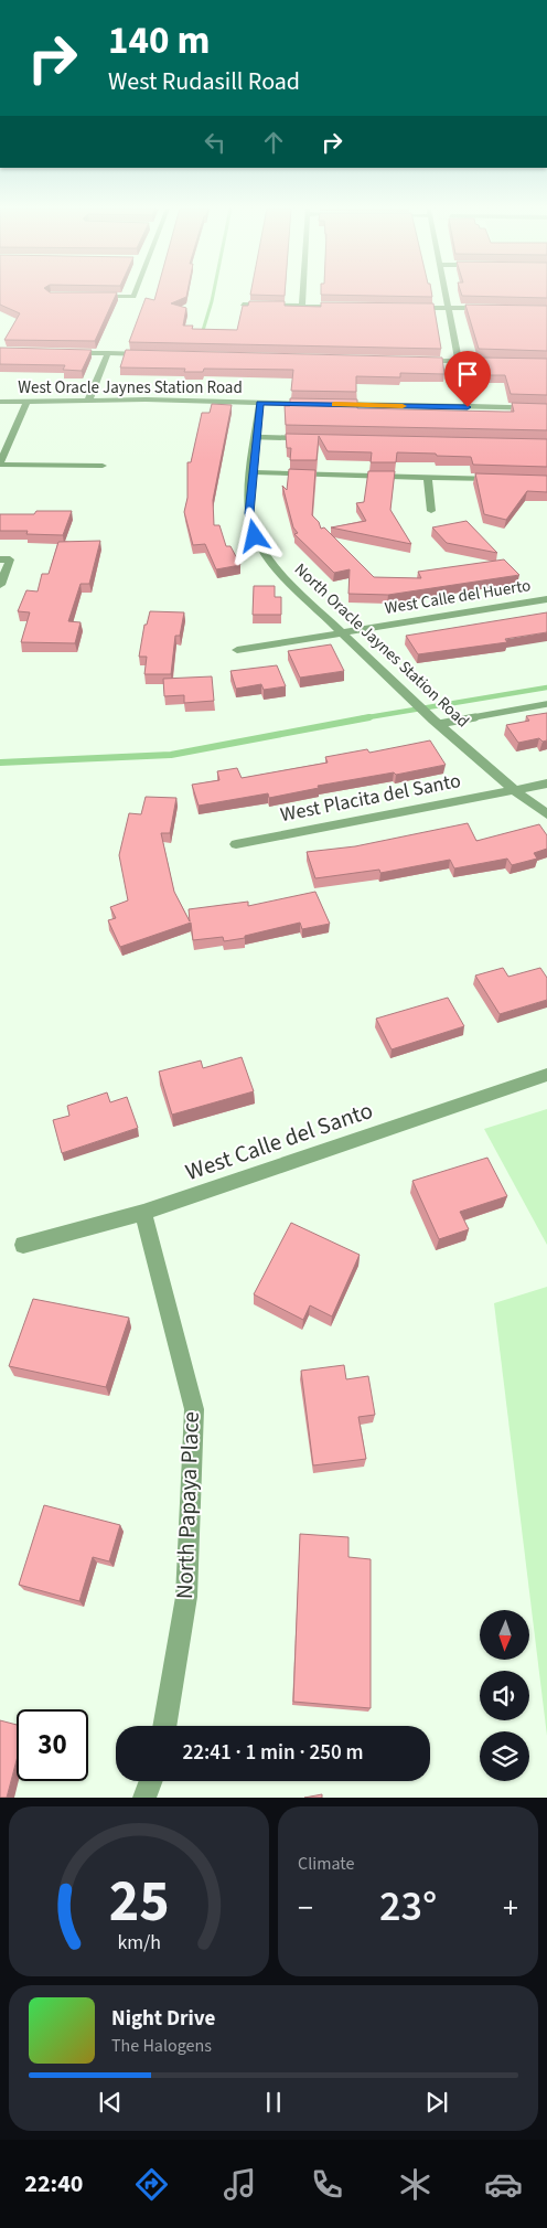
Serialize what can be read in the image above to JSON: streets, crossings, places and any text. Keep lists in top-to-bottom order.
{
  "streets": {
    "street": [
      "West Oracle Jaynes Station Road",
      "West Calle del Huerto",
      "North Oracle Jaynes Station Road",
      "West Placita del Santo",
      "West Calle del Santo",
      "North Papaya Place"
    ]
  },
  "crossings": [
    ["West Oracle Jaynes Station Road", "North Oracle Jaynes Station Road"],
    ["West Calle del Huerto", "North Oracle Jaynes Station Road"],
    ["North Oracle Jaynes Station Road", "West Placita del Santo"],
    ["West Calle del Santo", "North Papaya Place"]
  ],
  "north": "bottom",
  "page": {
    "turn": ["140 m", "West Rudasill Road"],
    "limit": "30",
    "trip": "22:41 · 1 min · 250 m",
    "tile": "Climate",
    "heat": ["−", "23°", "+"],
    "song": ["Night Drive", "The Halogens"],
    "tabs": "22:40",
    "gauge": ["25", "km/h"]
  }
}
